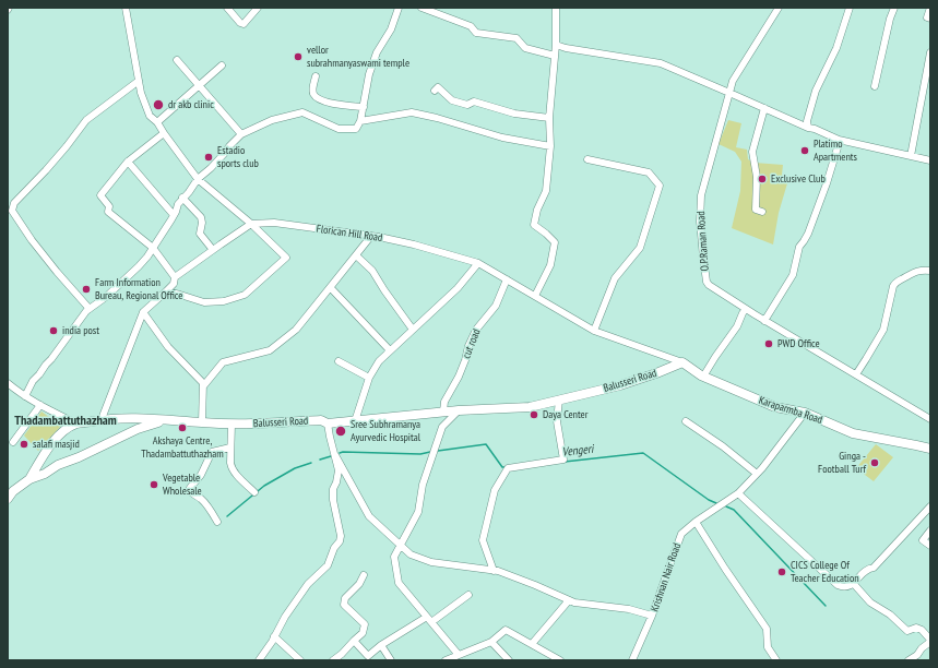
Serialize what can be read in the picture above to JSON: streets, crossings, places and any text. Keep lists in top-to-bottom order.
{
  "streets": {
    "main road": ["Balusseri Road", "Karaparmba Road"],
    "street": [
      "Florican Hill Road",
      "O.P.Raman Road",
      "cut road",
      "Krishnan Nair Road"
    ]
  },
  "crossings": [
    ["Florican Hill Road", "cut road"],
    ["Florican Hill Road", "Balusseri Road"],
    ["Florican Hill Road", "Karaparmba Road"],
    ["cut road", "Balusseri Road"],
    ["Balusseri Road", "Karaparmba Road"],
    ["Karaparmba Road", "Krishnan Nair Road"]
  ],
  "districts": ["Thadambattuthazham"],
  "water": ["Vengeri"],
  "places": [
    "vellor subrahmanyaswami temple",
    "dr akb clinic",
    "Platimo Apartments",
    "Estadio sports club",
    "Exclusive Club",
    "Farm Information Bureau, Regional Office",
    "india post",
    "PWD Office",
    "Daya Center",
    "Akshaya Centre, Thadambattuthazham",
    "Sree Subhramanya Ayurvedic Hospital",
    "salafi masjid",
    "Ginga - Football Turf",
    "Vegetable Wholesale",
    "CICS College Of Teacher Education"
  ]
}
